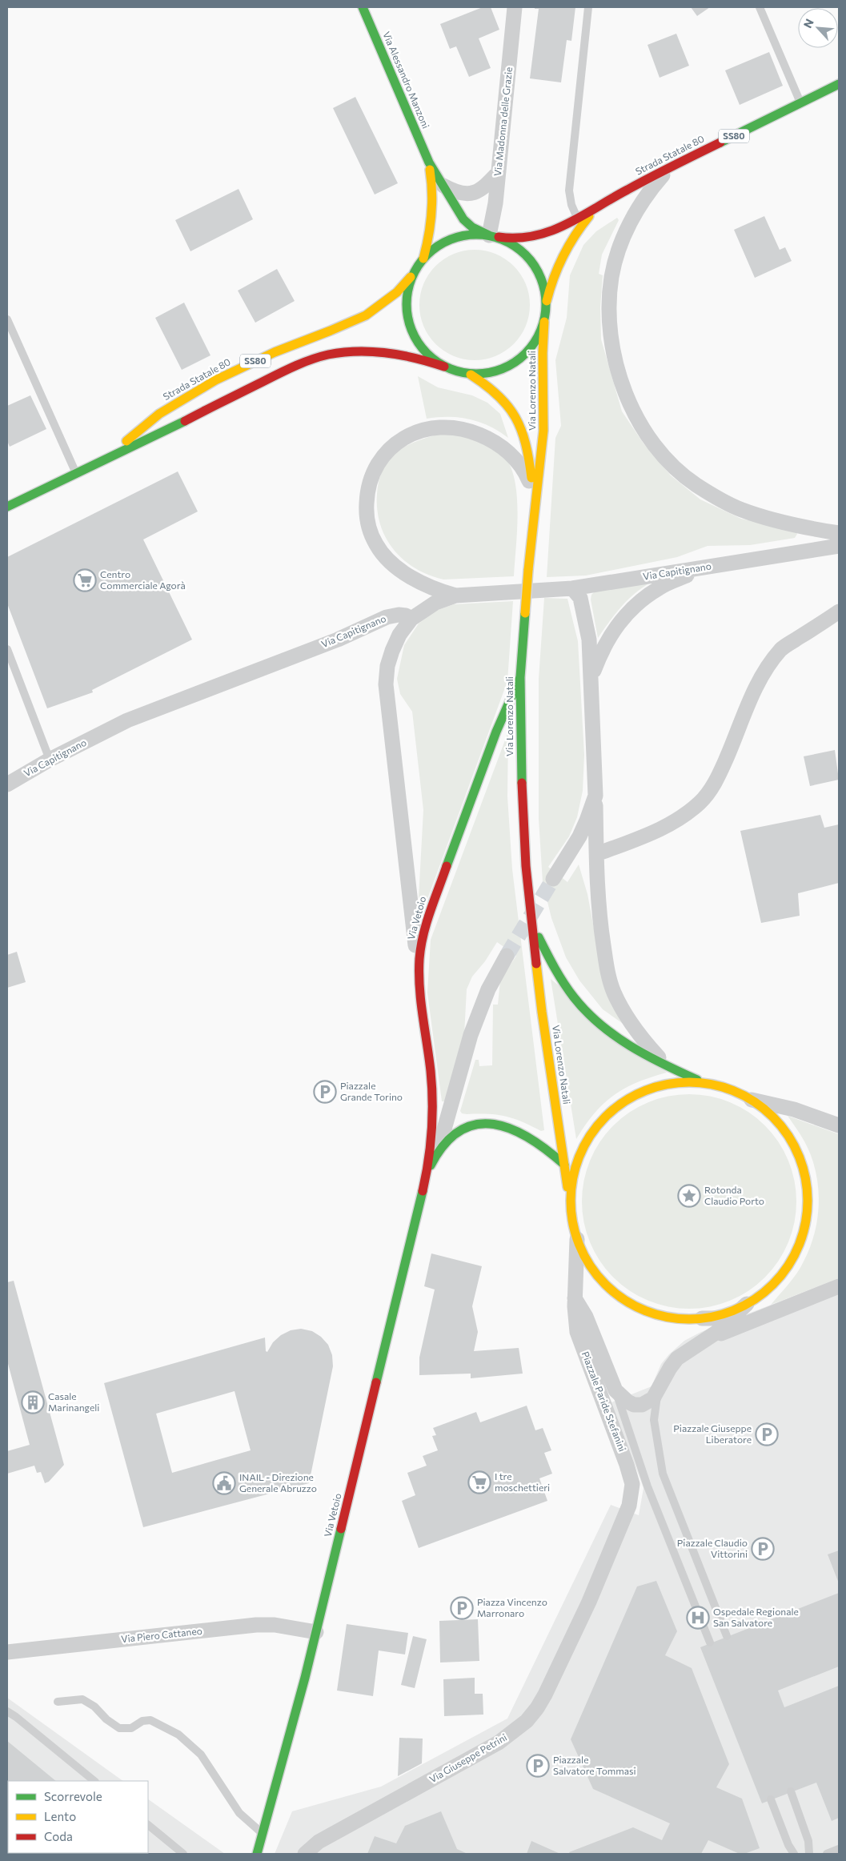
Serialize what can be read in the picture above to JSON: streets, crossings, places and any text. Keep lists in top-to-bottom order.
{
  "streets": {
    "street": [
      "Via Alessandro Manzoni",
      "Via Madonna delle Grazie",
      "SS80",
      "Strada Statale 80",
      "Via Lorenzo Natali",
      "Via Capitignano",
      "Via Vetoio",
      "Piazzale Paride Stefanini",
      "Via Piero Cattaneo",
      "Via Giuseppe Petrini"
    ]
  },
  "crossings": [
    ["Via Alessandro Manzoni", "Via Madonna delle Grazie"],
    ["Via Alessandro Manzoni", "SS80"],
    ["Via Alessandro Manzoni", "Strada Statale 80"],
    ["Via Alessandro Manzoni", "Via Lorenzo Natali"],
    ["Via Madonna delle Grazie", "SS80"],
    ["Via Madonna delle Grazie", "Strada Statale 80"],
    ["Via Madonna delle Grazie", "Via Lorenzo Natali"],
    ["SS80", "Strada Statale 80"],
    ["SS80", "Via Lorenzo Natali"],
    ["Strada Statale 80", "Via Lorenzo Natali"],
    ["Via Lorenzo Natali", "Via Vetoio"],
    ["Via Vetoio", "Via Piero Cattaneo"],
    ["Piazzale Paride Stefanini", "Via Giuseppe Petrini"]
  ],
  "places": {
    "supermarket": ["Centro Commerciale Agorà", "I tre moschettieri"],
    "parking": [
      "Piazzale Grande Torino",
      "Piazzale Giuseppe Liberatore",
      "Piazzale Claudio Vittorini",
      "Piazza Vincenzo Marronaro",
      "Piazzale Salvatore Tommasi"
    ],
    "place": ["Rotonda Claudio Porto"],
    "building": ["Casale Marinangeli"],
    "public building": ["INAIL - Direzione Generale Abruzzo"],
    "hospital": ["Ospedale Regionale San Salvatore"]
  },
  "legend": ["Scorrevole", "Lento", "Coda"],
  "north": "top left"
}
